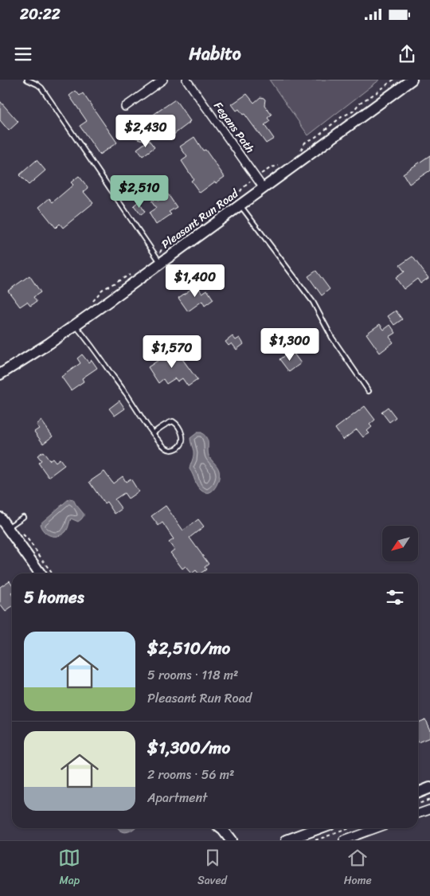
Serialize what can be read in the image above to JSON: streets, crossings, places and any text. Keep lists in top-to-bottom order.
{
  "streets": {
    "main road": ["Pleasant Run Road"],
    "street": ["Fegans Path"]
  },
  "crossings": [
    ["Fegans Path", "Pleasant Run Road"]
  ],
  "north": "bottom left",
  "page": {
    "status": "20:22",
    "header": "Habito",
    "price": [
      "$2,430",
      "$2,510",
      "$1,400",
      "$1,300",
      "$1,570"
    ],
    "heading": "5 homes",
    "list": [
      {
        "name": "$2,510/mo",
        "note": "5 rooms · 118 m² · Pleasant Run Road"
      },
      {
        "name": "$1,300/mo",
        "note": "2 rooms · 56 m² · Apartment"
      }
    ],
    "tabs": ["Map", "Saved", "Home"]
  }
}
